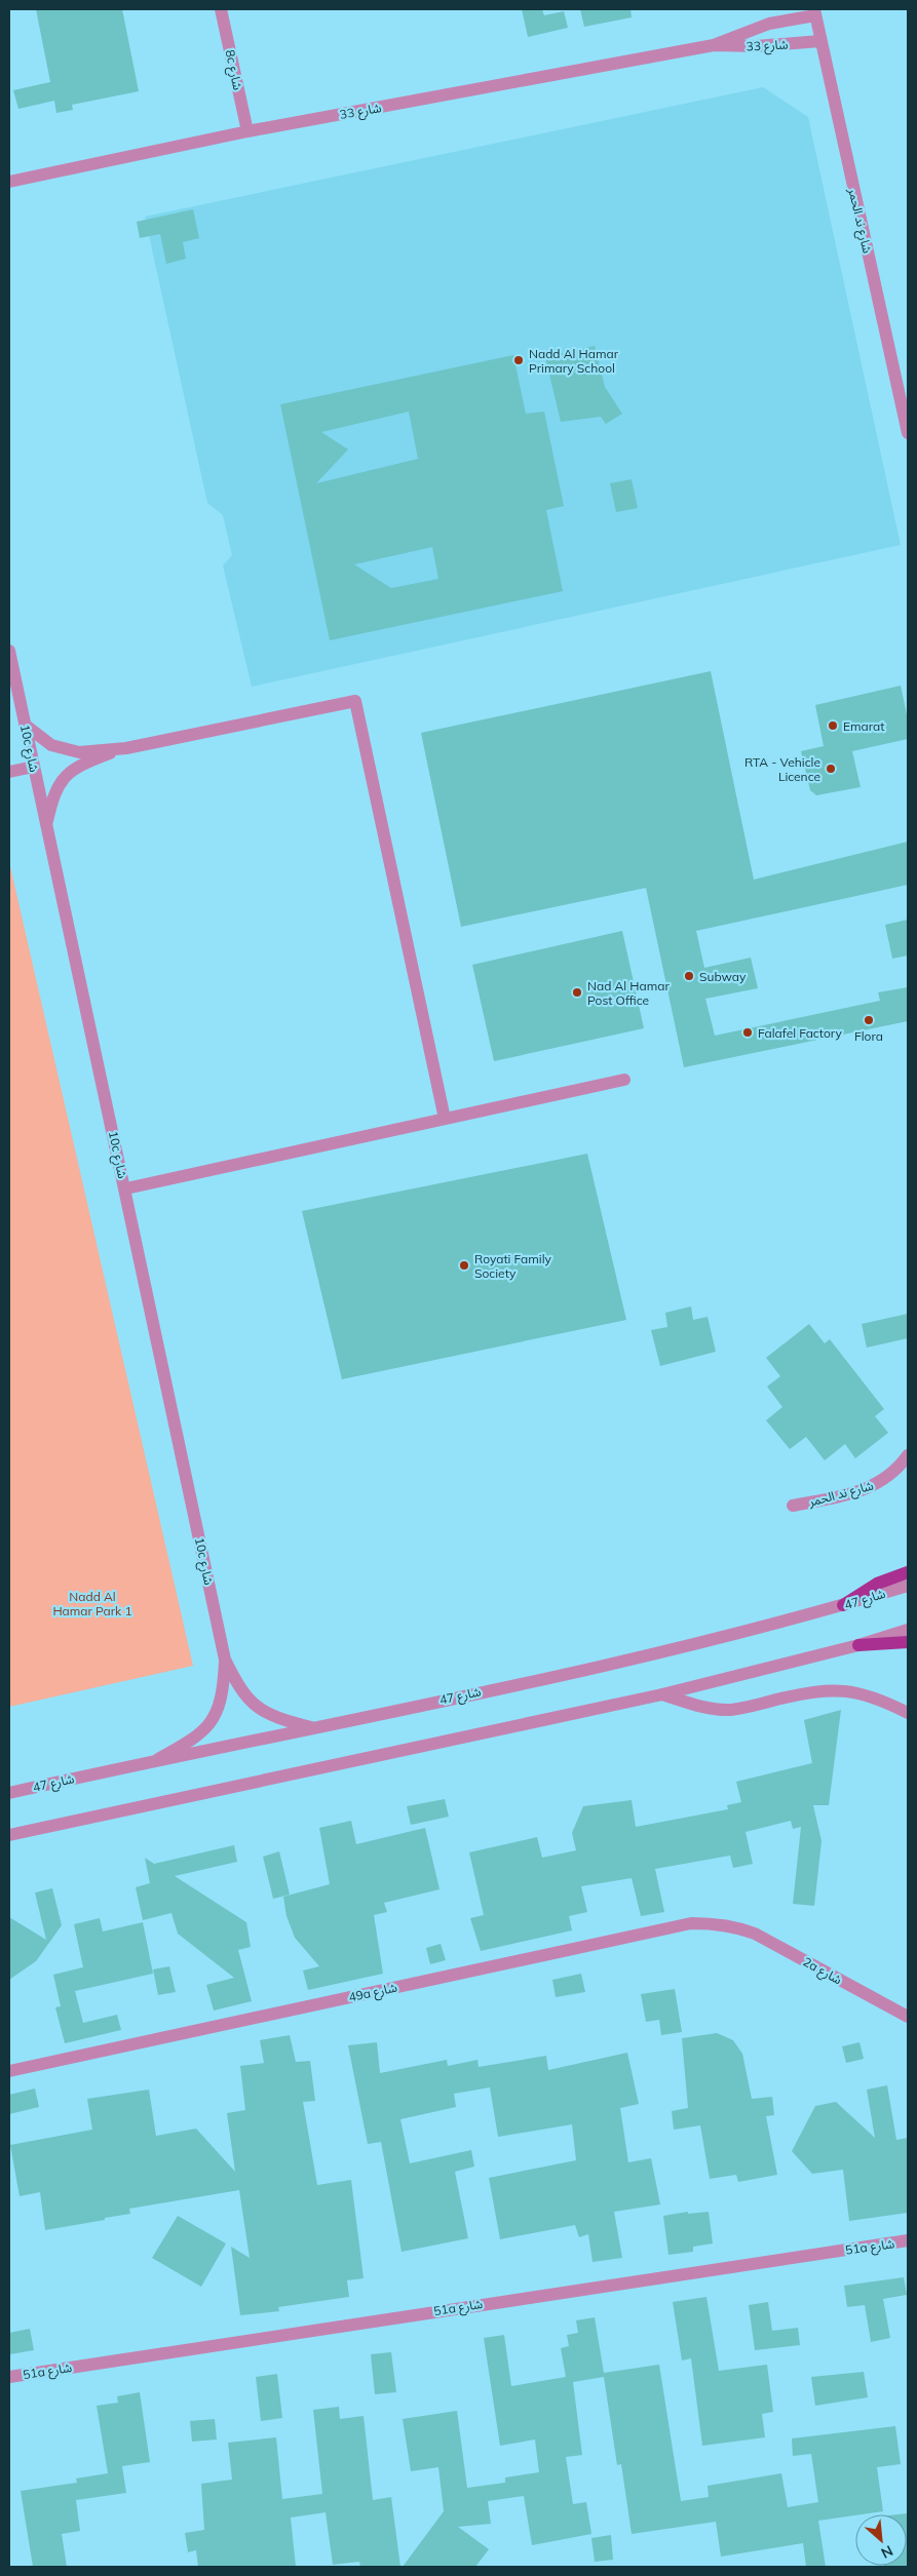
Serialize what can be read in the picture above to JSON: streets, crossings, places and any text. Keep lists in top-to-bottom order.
{
  "streets": {
    "street": [
      "شارع 33",
      "8c شارع",
      "شارع ند الحمر",
      "10c شارع",
      "شارع 47",
      "2a شارع",
      "49a شارع",
      "51a شارع"
    ]
  },
  "crossings": [
    ["شارع 33", "8c شارع"],
    ["شارع 33", "شارع ند الحمر"],
    ["10c شارع", "شارع 47"],
    ["2a شارع", "49a شارع"]
  ],
  "parks": ["Nadd Al Hamar Park 1"],
  "places": [
    "Nadd Al Hamar Primary School",
    "Emarat",
    "RTA - Vehicle Licence",
    "Subway",
    "Nad Al Hamar Post Office",
    "Flora",
    "Falafel Factory",
    "Royati Family Society"
  ],
  "north": "bottom right"
}
